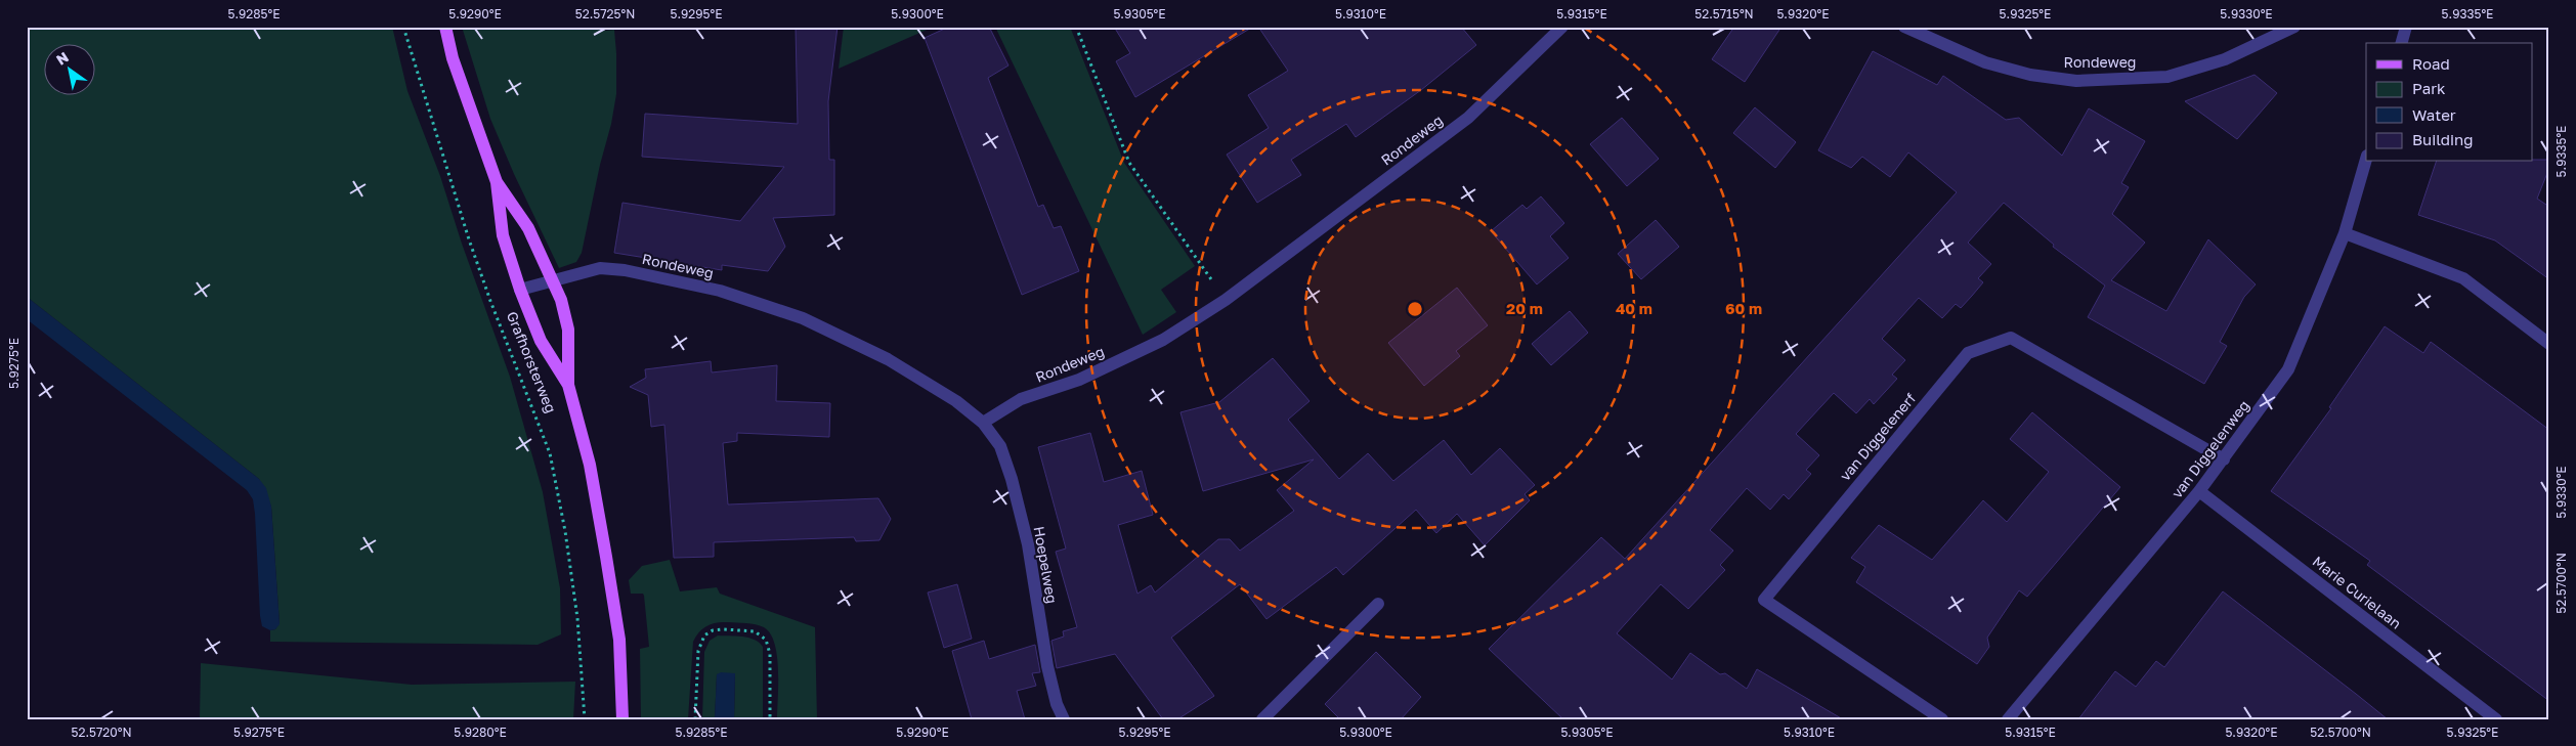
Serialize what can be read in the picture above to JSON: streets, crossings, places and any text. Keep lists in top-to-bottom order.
{
  "streets": {
    "main road": ["Grafhorsterweg"],
    "street": [
      "Rondeweg",
      "van Diggelenerf",
      "van Diggelenweg",
      "Hoepelweg",
      "Marie Curielaan"
    ]
  },
  "crossings": [
    ["Rondeweg", "Grafhorsterweg"],
    ["Rondeweg", "Hoepelweg"],
    ["van Diggelenerf", "van Diggelenweg"],
    ["van Diggelenweg", "Marie Curielaan"]
  ],
  "legend": [
    "Road",
    "Park",
    "Water",
    "Building"
  ],
  "north": "top left",
  "coordinates": [
    "5.9285°E",
    "5.9290°E",
    "52.5725°N",
    "5.9295°E",
    "5.9300°E",
    "5.9305°E",
    "5.9310°E",
    "5.9315°E",
    "52.5715°N",
    "5.9320°E",
    "5.9325°E",
    "5.9330°E",
    "5.9335°E",
    "5.9275°E",
    "52.5700°N",
    "52.5720°N",
    "5.9280°E"
  ],
  "rings": ["20 m", "40 m", "60 m"]
}
